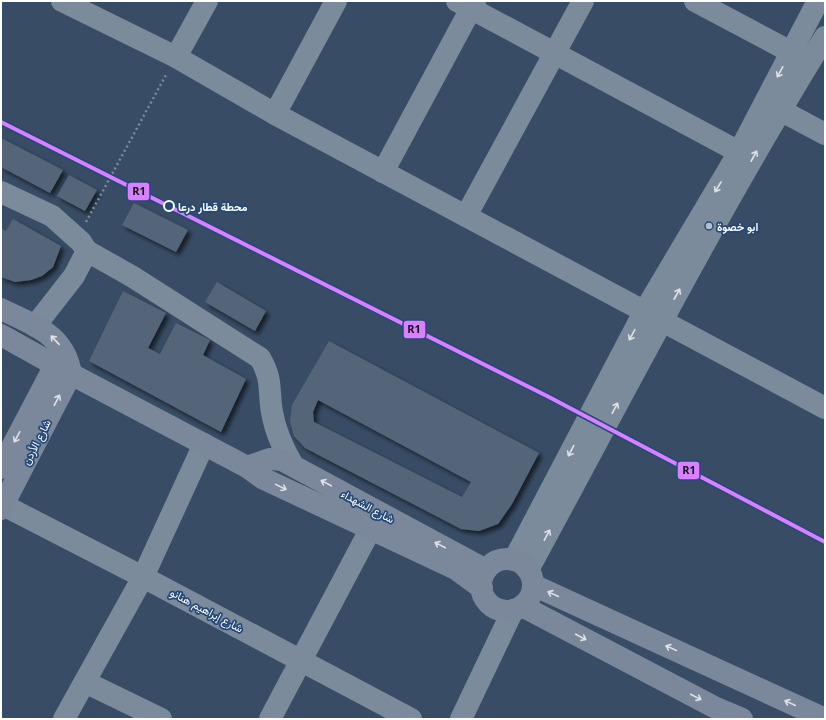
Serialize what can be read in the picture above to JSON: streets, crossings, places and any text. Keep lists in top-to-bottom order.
{
  "streets": {
    "main road": ["شارع الأردن", "شارع الشهداء"],
    "street": ["شارع إبراهيم هنانو"]
  },
  "crossings": [
    ["شارع الأردن", "شارع الشهداء"],
    ["شارع الأردن", "شارع إبراهيم هنانو"]
  ],
  "places": ["محطة قطار درعا", "ابو خصوة"],
  "lines": ["transit line R1"]
}
